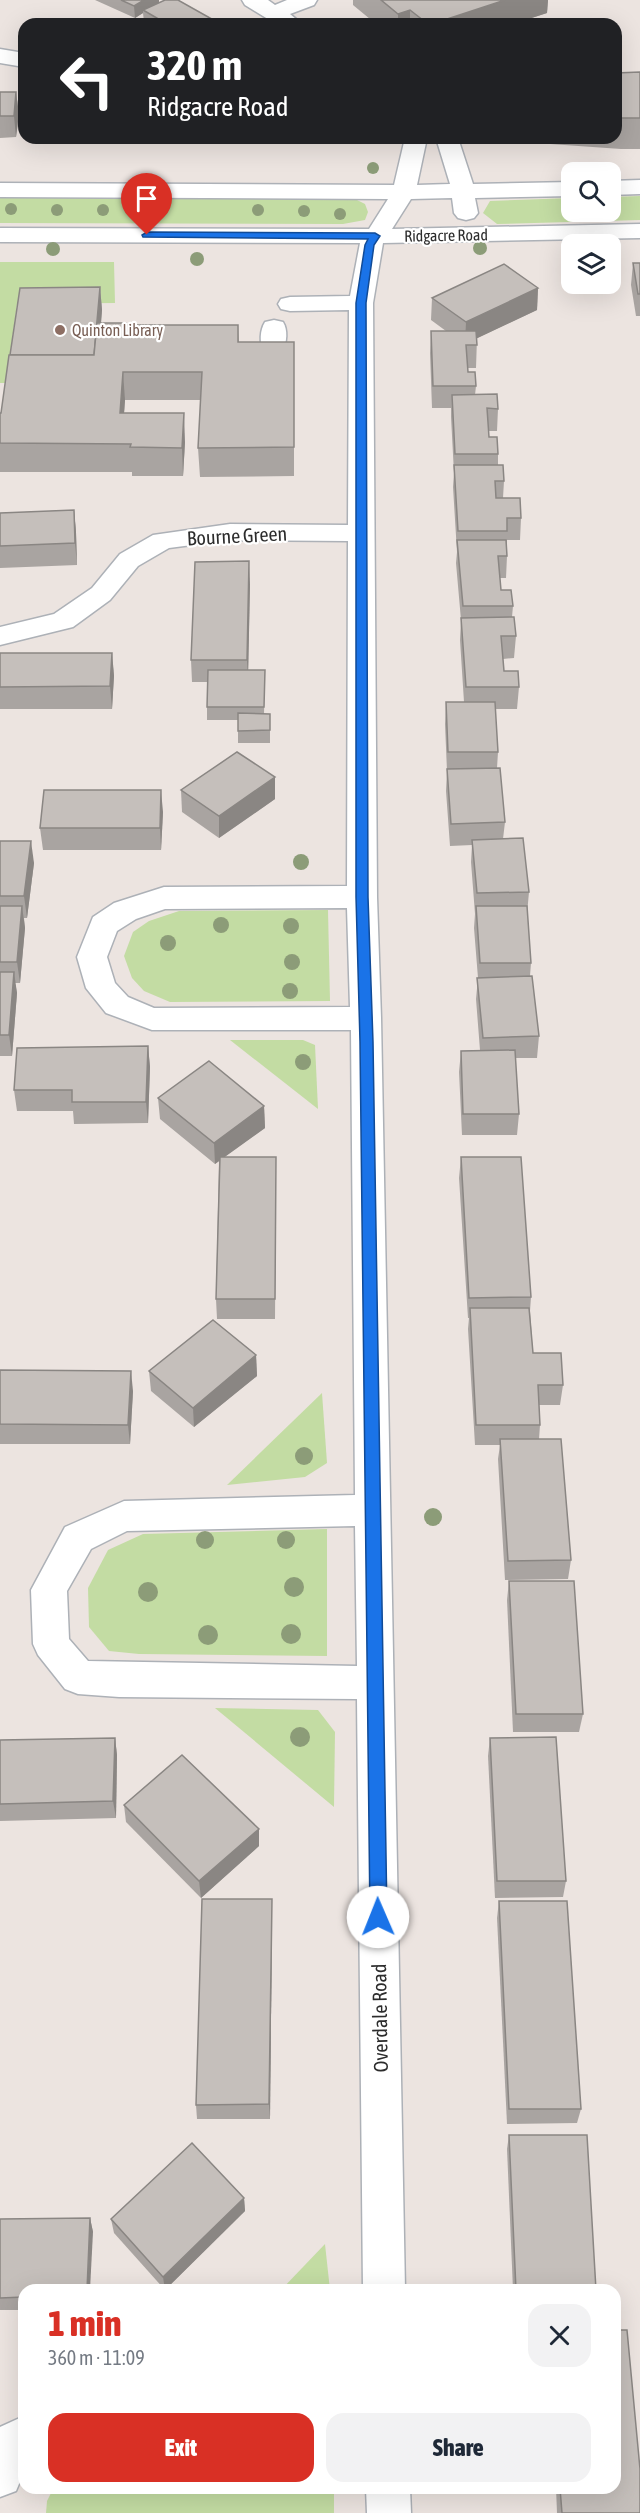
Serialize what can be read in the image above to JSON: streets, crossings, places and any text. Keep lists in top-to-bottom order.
{
  "streets": {
    "street": ["Ridgacre Road", "Bourne Green", "Overdale Road"]
  },
  "crossings": [
    ["Ridgacre Road", "Overdale Road"],
    ["Bourne Green", "Overdale Road"]
  ],
  "places": ["Quinton Library"],
  "page": {
    "turn": ["320 m", "Ridgacre Road"],
    "heading": ["1 min", "360 m · 11:09"],
    "buttons": ["Exit", "Share"]
  }
}
